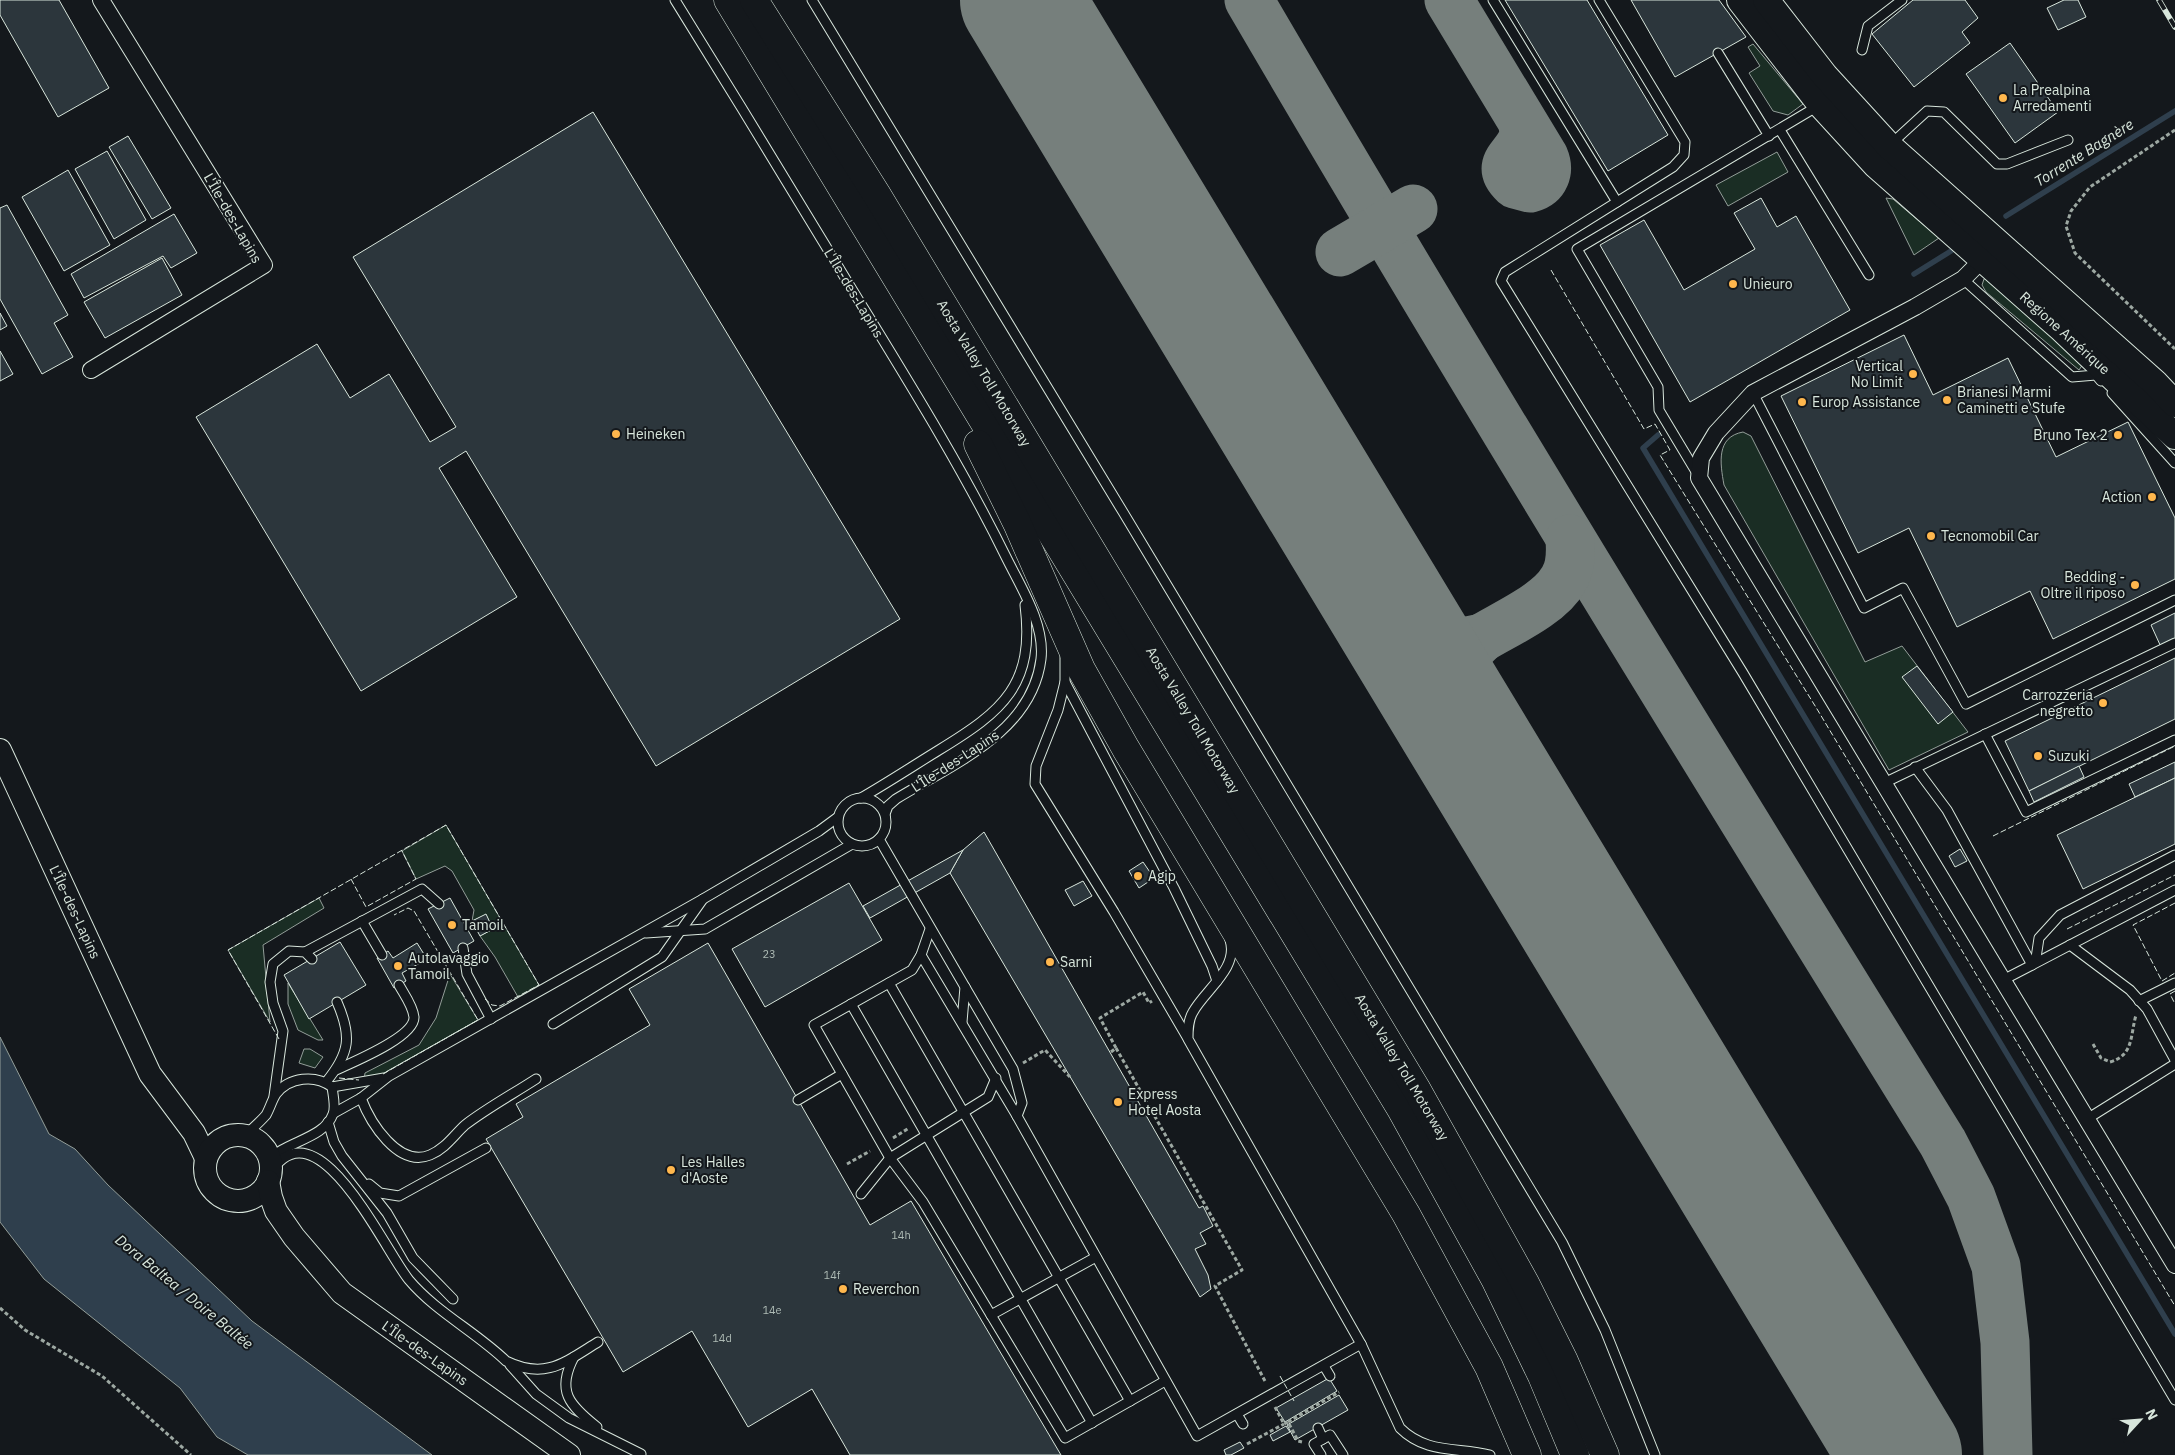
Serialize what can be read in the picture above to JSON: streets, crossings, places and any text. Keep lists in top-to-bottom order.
{
  "streets": {
    "highway": ["Aosta Valley Toll Motorway"],
    "main road": ["Regione Amérique"],
    "street": ["L'Île-des-Lapins"]
  },
  "water": ["Torrente Bagnère", "Dora Baltea / Doire Baltée"],
  "places": [
    "La Prealpina Arredamenti",
    "Unieuro",
    "Vertical No Limit",
    "Brianesi Marmi Caminetti e Stufe",
    "Europ Assistance",
    "Heineken",
    "Bruno Tex 2",
    "Action",
    "Tecnomobil Car",
    "Bedding - Oltre il riposo",
    "Carrozzeria negretto",
    "Suzuki",
    "Agip",
    "Tamoil",
    "Sarni",
    "Autolavaggio Tamoil",
    "Express Hotel Aosta",
    "Les Halles d'Aoste",
    "Reverchon"
  ],
  "house_numbers": [
    "23",
    "14h",
    "14f",
    "14e",
    "14d"
  ],
  "north": "top right"
}
